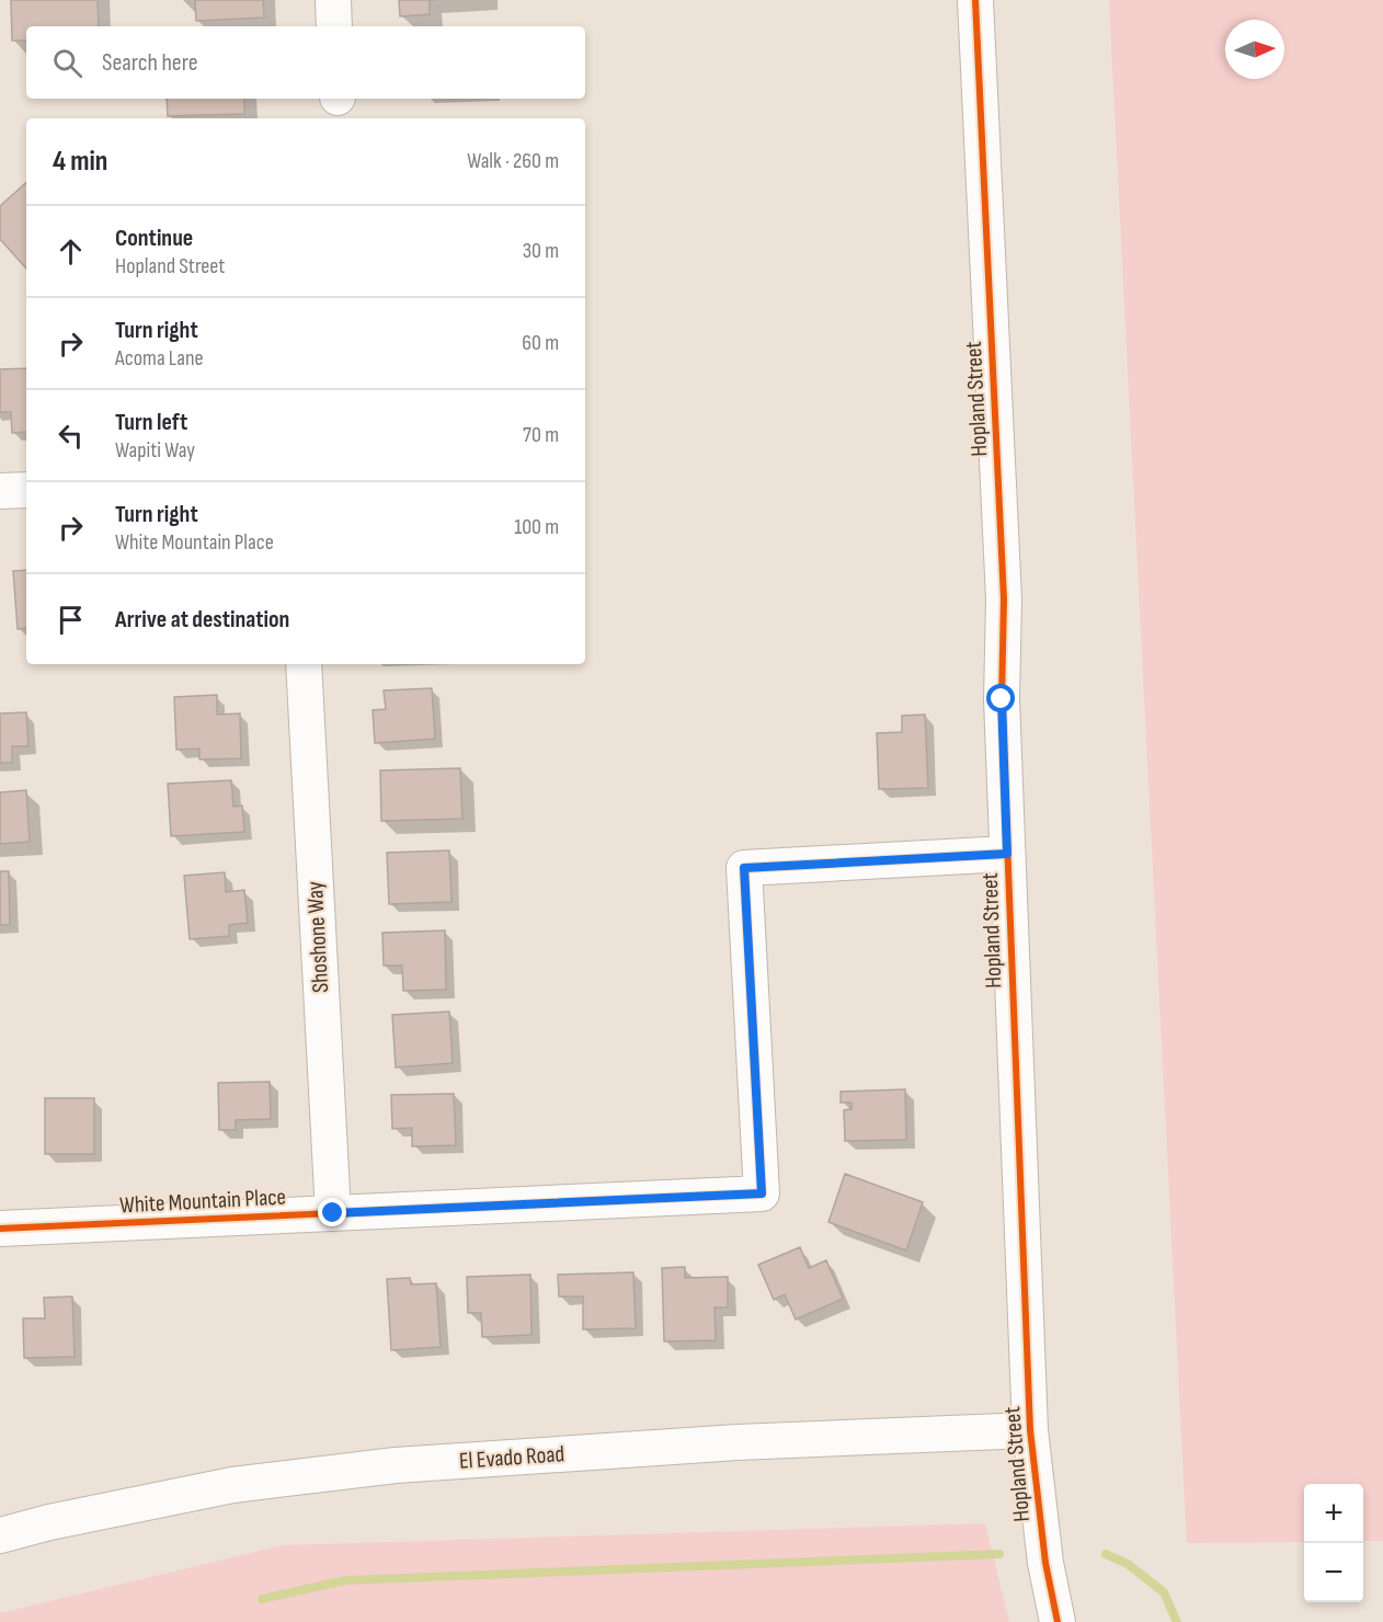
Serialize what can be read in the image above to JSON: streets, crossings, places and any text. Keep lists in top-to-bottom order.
{
  "streets": {
    "street": [
      "Hopland Street",
      "Shoshone Way",
      "White Mountain Place",
      "El Evado Road"
    ]
  },
  "crossings": [
    ["Hopland Street", "White Mountain Place"],
    ["Hopland Street", "El Evado Road"],
    ["Shoshone Way", "White Mountain Place"]
  ],
  "north": "right",
  "page": {
    "search": "Search here",
    "heading": ["4 min", "Walk · 260 m"],
    "list": [
      ["Continue", "Hopland Street", "30 m"],
      ["Turn right", "Acoma Lane", "60 m"],
      ["Turn left", "Wapiti Way", "70 m"],
      ["Turn right", "White Mountain Place", "100 m"],
      "Arrive at destination"
    ],
    "map_buttons": ["+", "−"]
  }
}
